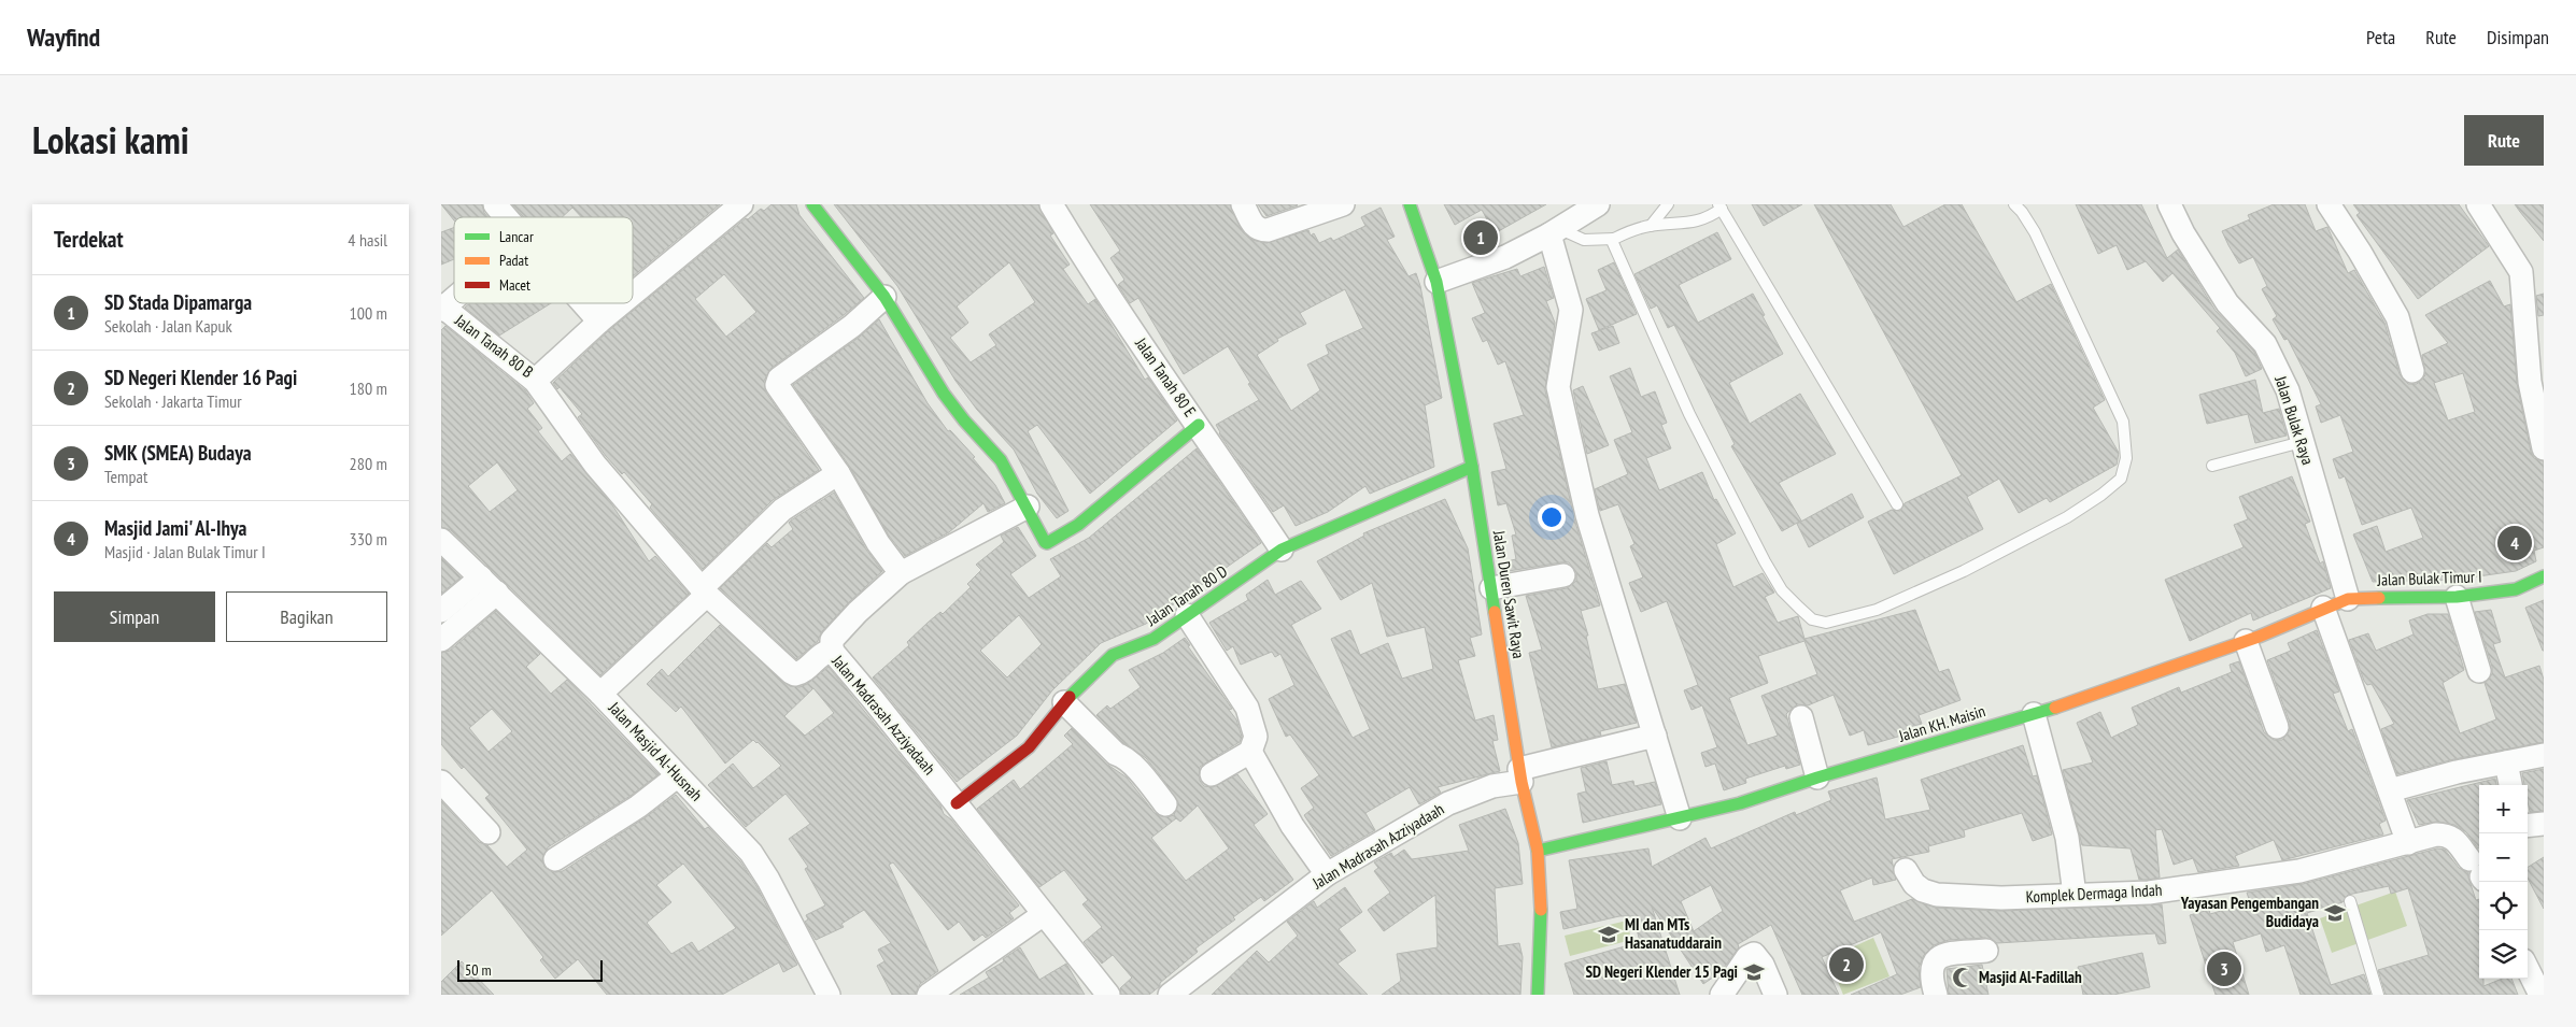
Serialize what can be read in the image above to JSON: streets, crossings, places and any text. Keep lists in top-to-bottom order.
{
  "streets": {
    "street": [
      "Jalan Tanah 80 B",
      "Jalan Tanah 80 E",
      "Jalan Bulak Raya",
      "Jalan Bulak Timur I",
      "Jalan Duren Sawit Raya",
      "Jalan Tanah 80 D",
      "Jalan Madrasah Azziyadaah",
      "Jalan KH. Maisin",
      "Jalan Masjid Al-Husnah",
      "Komplek Dermaga Indah"
    ]
  },
  "crossings": [
    ["Jalan Tanah 80 B", "Jalan Madrasah Azziyadaah"],
    ["Jalan Tanah 80 E", "Jalan Tanah 80 D"],
    ["Jalan Bulak Raya", "Jalan Bulak Timur I"],
    ["Jalan Bulak Raya", "Jalan KH. Maisin"],
    ["Jalan Bulak Timur I", "Jalan KH. Maisin"],
    ["Jalan Duren Sawit Raya", "Jalan Tanah 80 D"],
    ["Jalan Duren Sawit Raya", "Jalan Madrasah Azziyadaah"],
    ["Jalan Duren Sawit Raya", "Jalan KH. Maisin"],
    ["Jalan Tanah 80 D", "Jalan Madrasah Azziyadaah"]
  ],
  "places": {
    "school or university": ["Yayasan Pengembangan Budidaya", "MI dan MTs Hasanatuddarain", "SD Negeri Klender 15 Pagi"],
    "mosque": ["Masjid Al-Fadillah"]
  },
  "legend": ["Lancar", "Padat", "Macet"],
  "scale_bar": "50 m",
  "page": {
    "header": "Wayfind",
    "nav": ["Peta", "Rute", "Disimpan"],
    "title": "Lokasi kami",
    "buttons": [
      "Rute",
      ["Simpan", "Bagikan"]
    ],
    "heading": ["Terdekat", "4 hasil"],
    "pins": [
      "1",
      "4",
      "2",
      "3"
    ],
    "list": [
      {
        "mark": "1",
        "name": "SD Stada Dipamarga",
        "note": "Sekolah · Jalan Kapuk",
        "value": "100 m"
      },
      {
        "mark": "2",
        "name": "SD Negeri Klender 16 Pagi",
        "note": "Sekolah · Jakarta Timur",
        "value": "180 m"
      },
      {
        "mark": "3",
        "name": "SMK (SMEA) Budaya",
        "note": "Tempat",
        "value": "280 m"
      },
      {
        "mark": "4",
        "name": "Masjid Jami' Al-Ihya",
        "note": "Masjid · Jalan Bulak Timur I",
        "value": "330 m"
      }
    ],
    "map_buttons": ["+", "−"],
    "scale": "50 m"
  }
}
